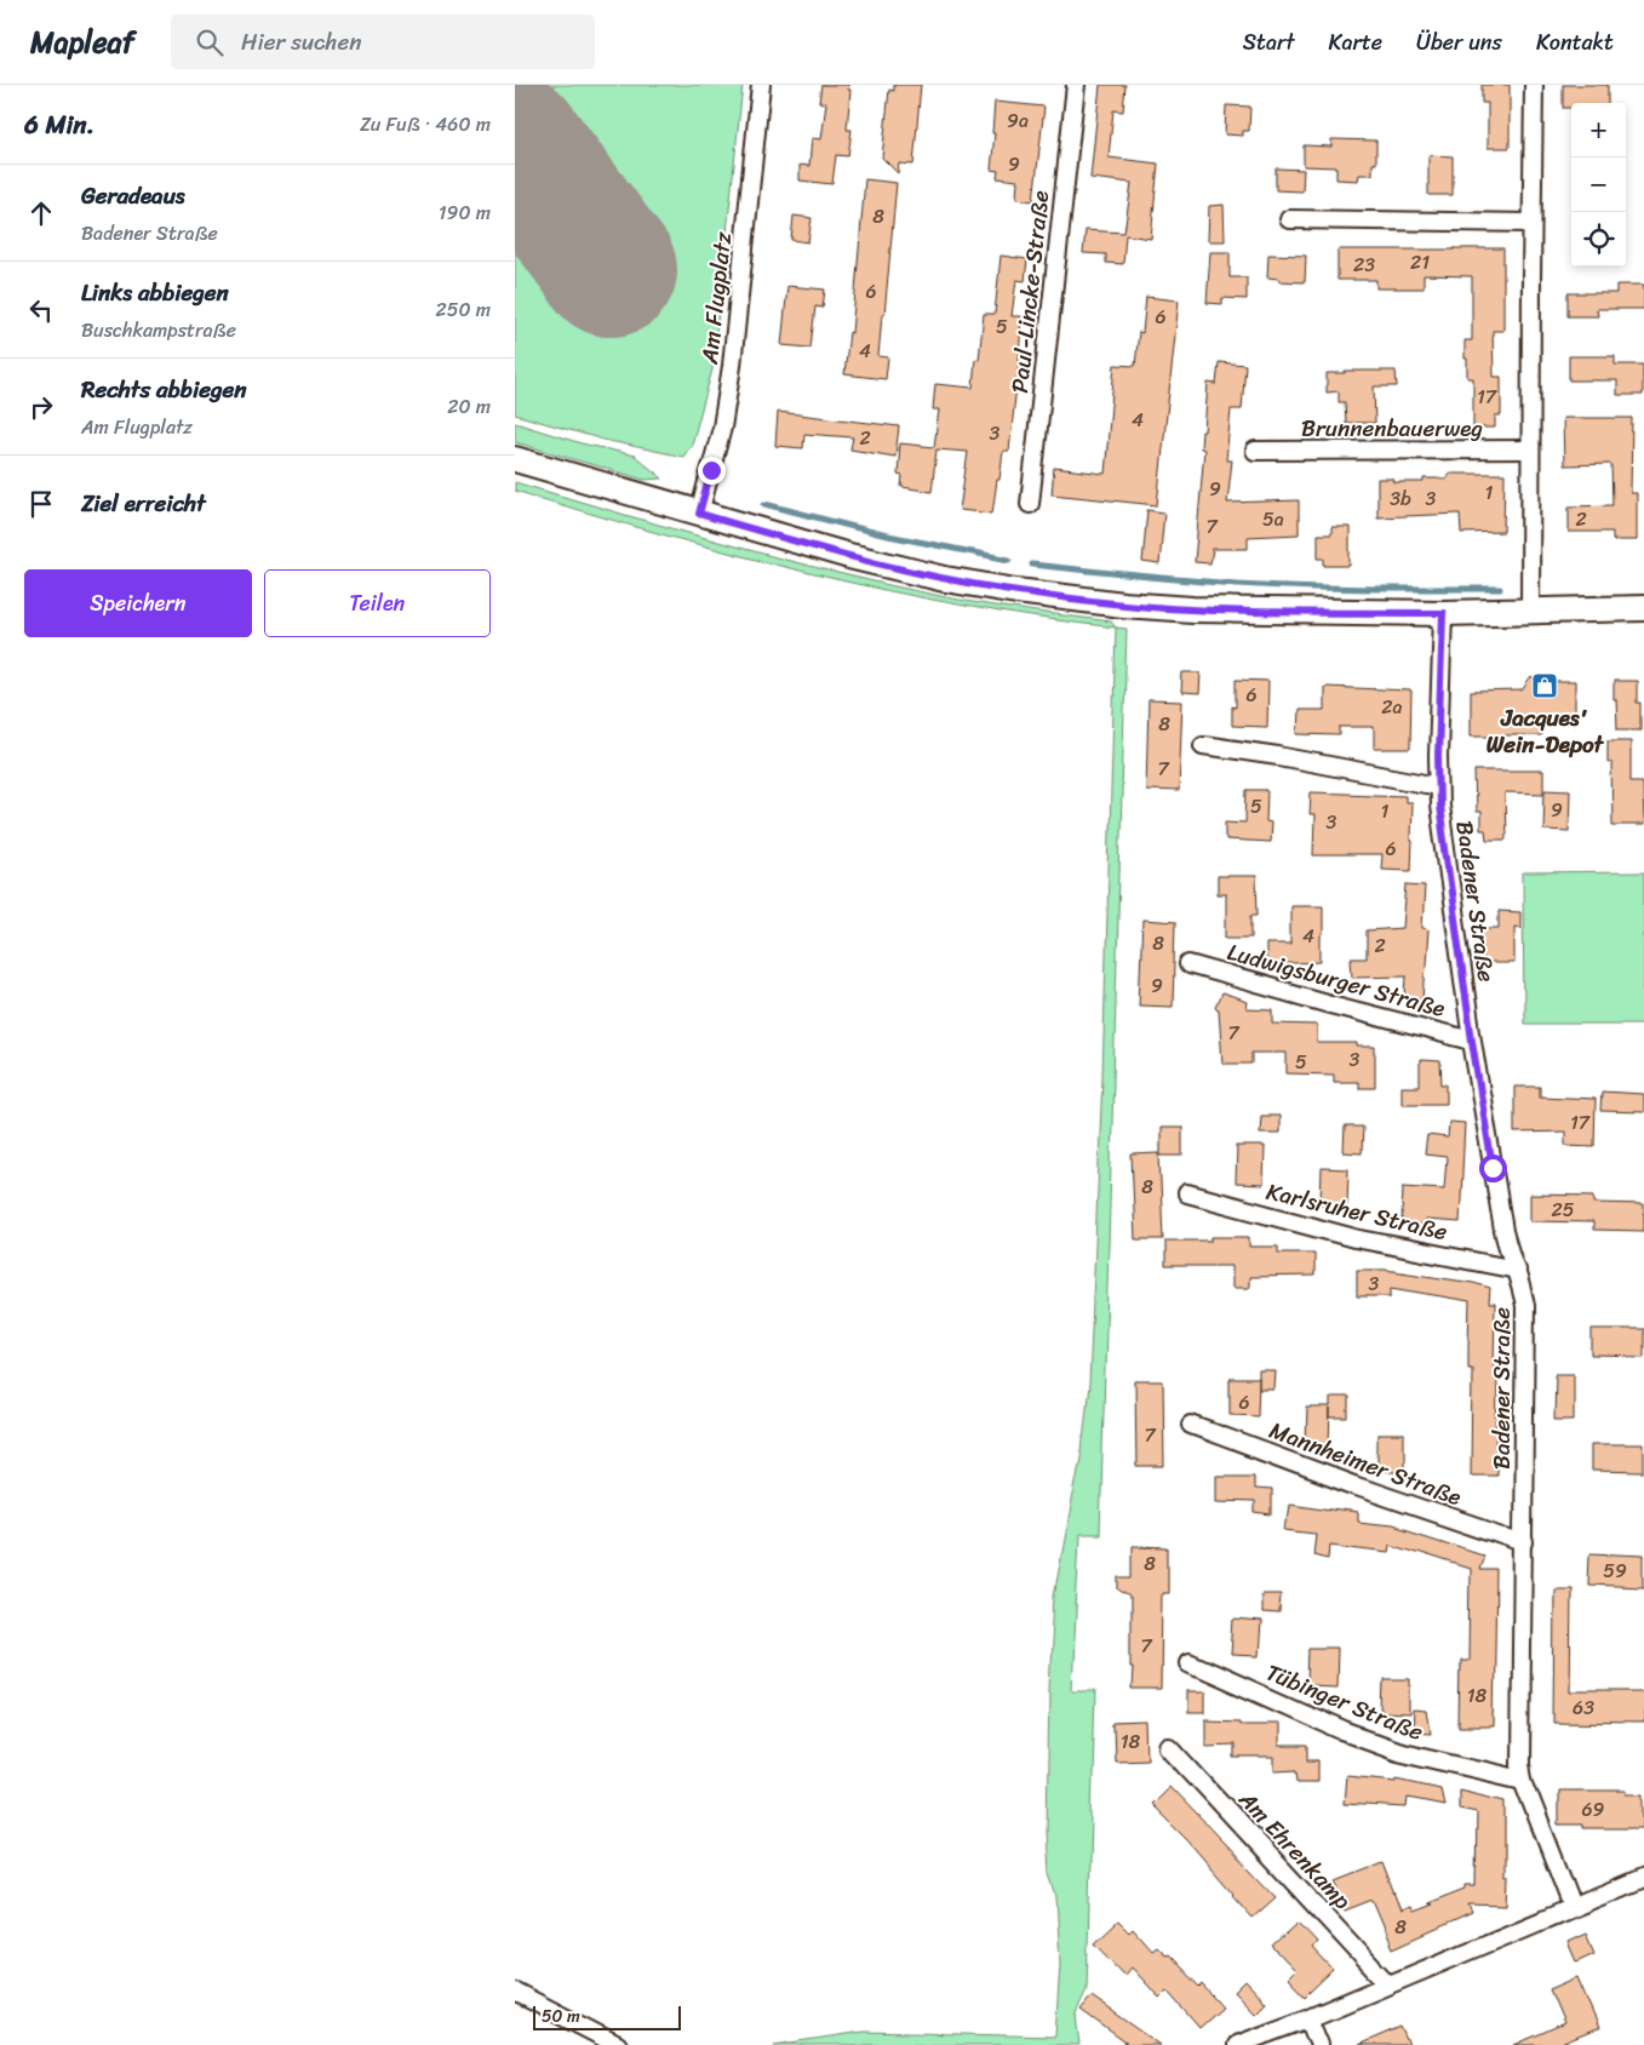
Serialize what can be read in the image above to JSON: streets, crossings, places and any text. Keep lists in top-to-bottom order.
{
  "streets": {
    "street": [
      "Paul-Lincke-Straße",
      "Am Flugplatz",
      "Brunnenbauerweg",
      "Badener Straße",
      "Ludwigsburger Straße",
      "Karlsruher Straße",
      "Mannheimer Straße",
      "Tübinger Straße",
      "Am Ehrenkamp"
    ]
  },
  "crossings": [
    ["Badener Straße", "Ludwigsburger Straße"],
    ["Badener Straße", "Karlsruher Straße"],
    ["Badener Straße", "Mannheimer Straße"],
    ["Badener Straße", "Tübinger Straße"]
  ],
  "places": {
    "shop": ["Jacques' Wein-Depot"]
  },
  "house_numbers": [
    "9a",
    "9",
    "8",
    "21",
    "23",
    "6",
    "6",
    "5",
    "4",
    "17",
    "4",
    "3",
    "2",
    "9",
    "1",
    "3b",
    "3",
    "5a",
    "2",
    "7",
    "6",
    "2a",
    "8",
    "7",
    "5",
    "9",
    "1",
    "3",
    "6",
    "4",
    "8",
    "2",
    "9",
    "7",
    "3",
    "5",
    "17",
    "8",
    "25",
    "3",
    "6",
    "7",
    "8",
    "59",
    "7",
    "18",
    "63",
    "18",
    "69",
    "8"
  ],
  "scale_bar": "50 m",
  "page": {
    "header": "Mapleaf",
    "search": "Hier suchen",
    "nav": [
      "Start",
      "Karte",
      "Über uns",
      "Kontakt"
    ],
    "heading": ["6 Min.", "Zu Fuß · 460 m"],
    "map_buttons": ["+", "−"],
    "list": [
      ["Geradeaus", "Badener Straße", "190 m"],
      ["Links abbiegen", "Buschkampstraße", "250 m"],
      ["Rechts abbiegen", "Am Flugplatz", "20 m"],
      "Ziel erreicht"
    ],
    "buttons": ["Speichern", "Teilen"],
    "scale": "50 m"
  }
}
